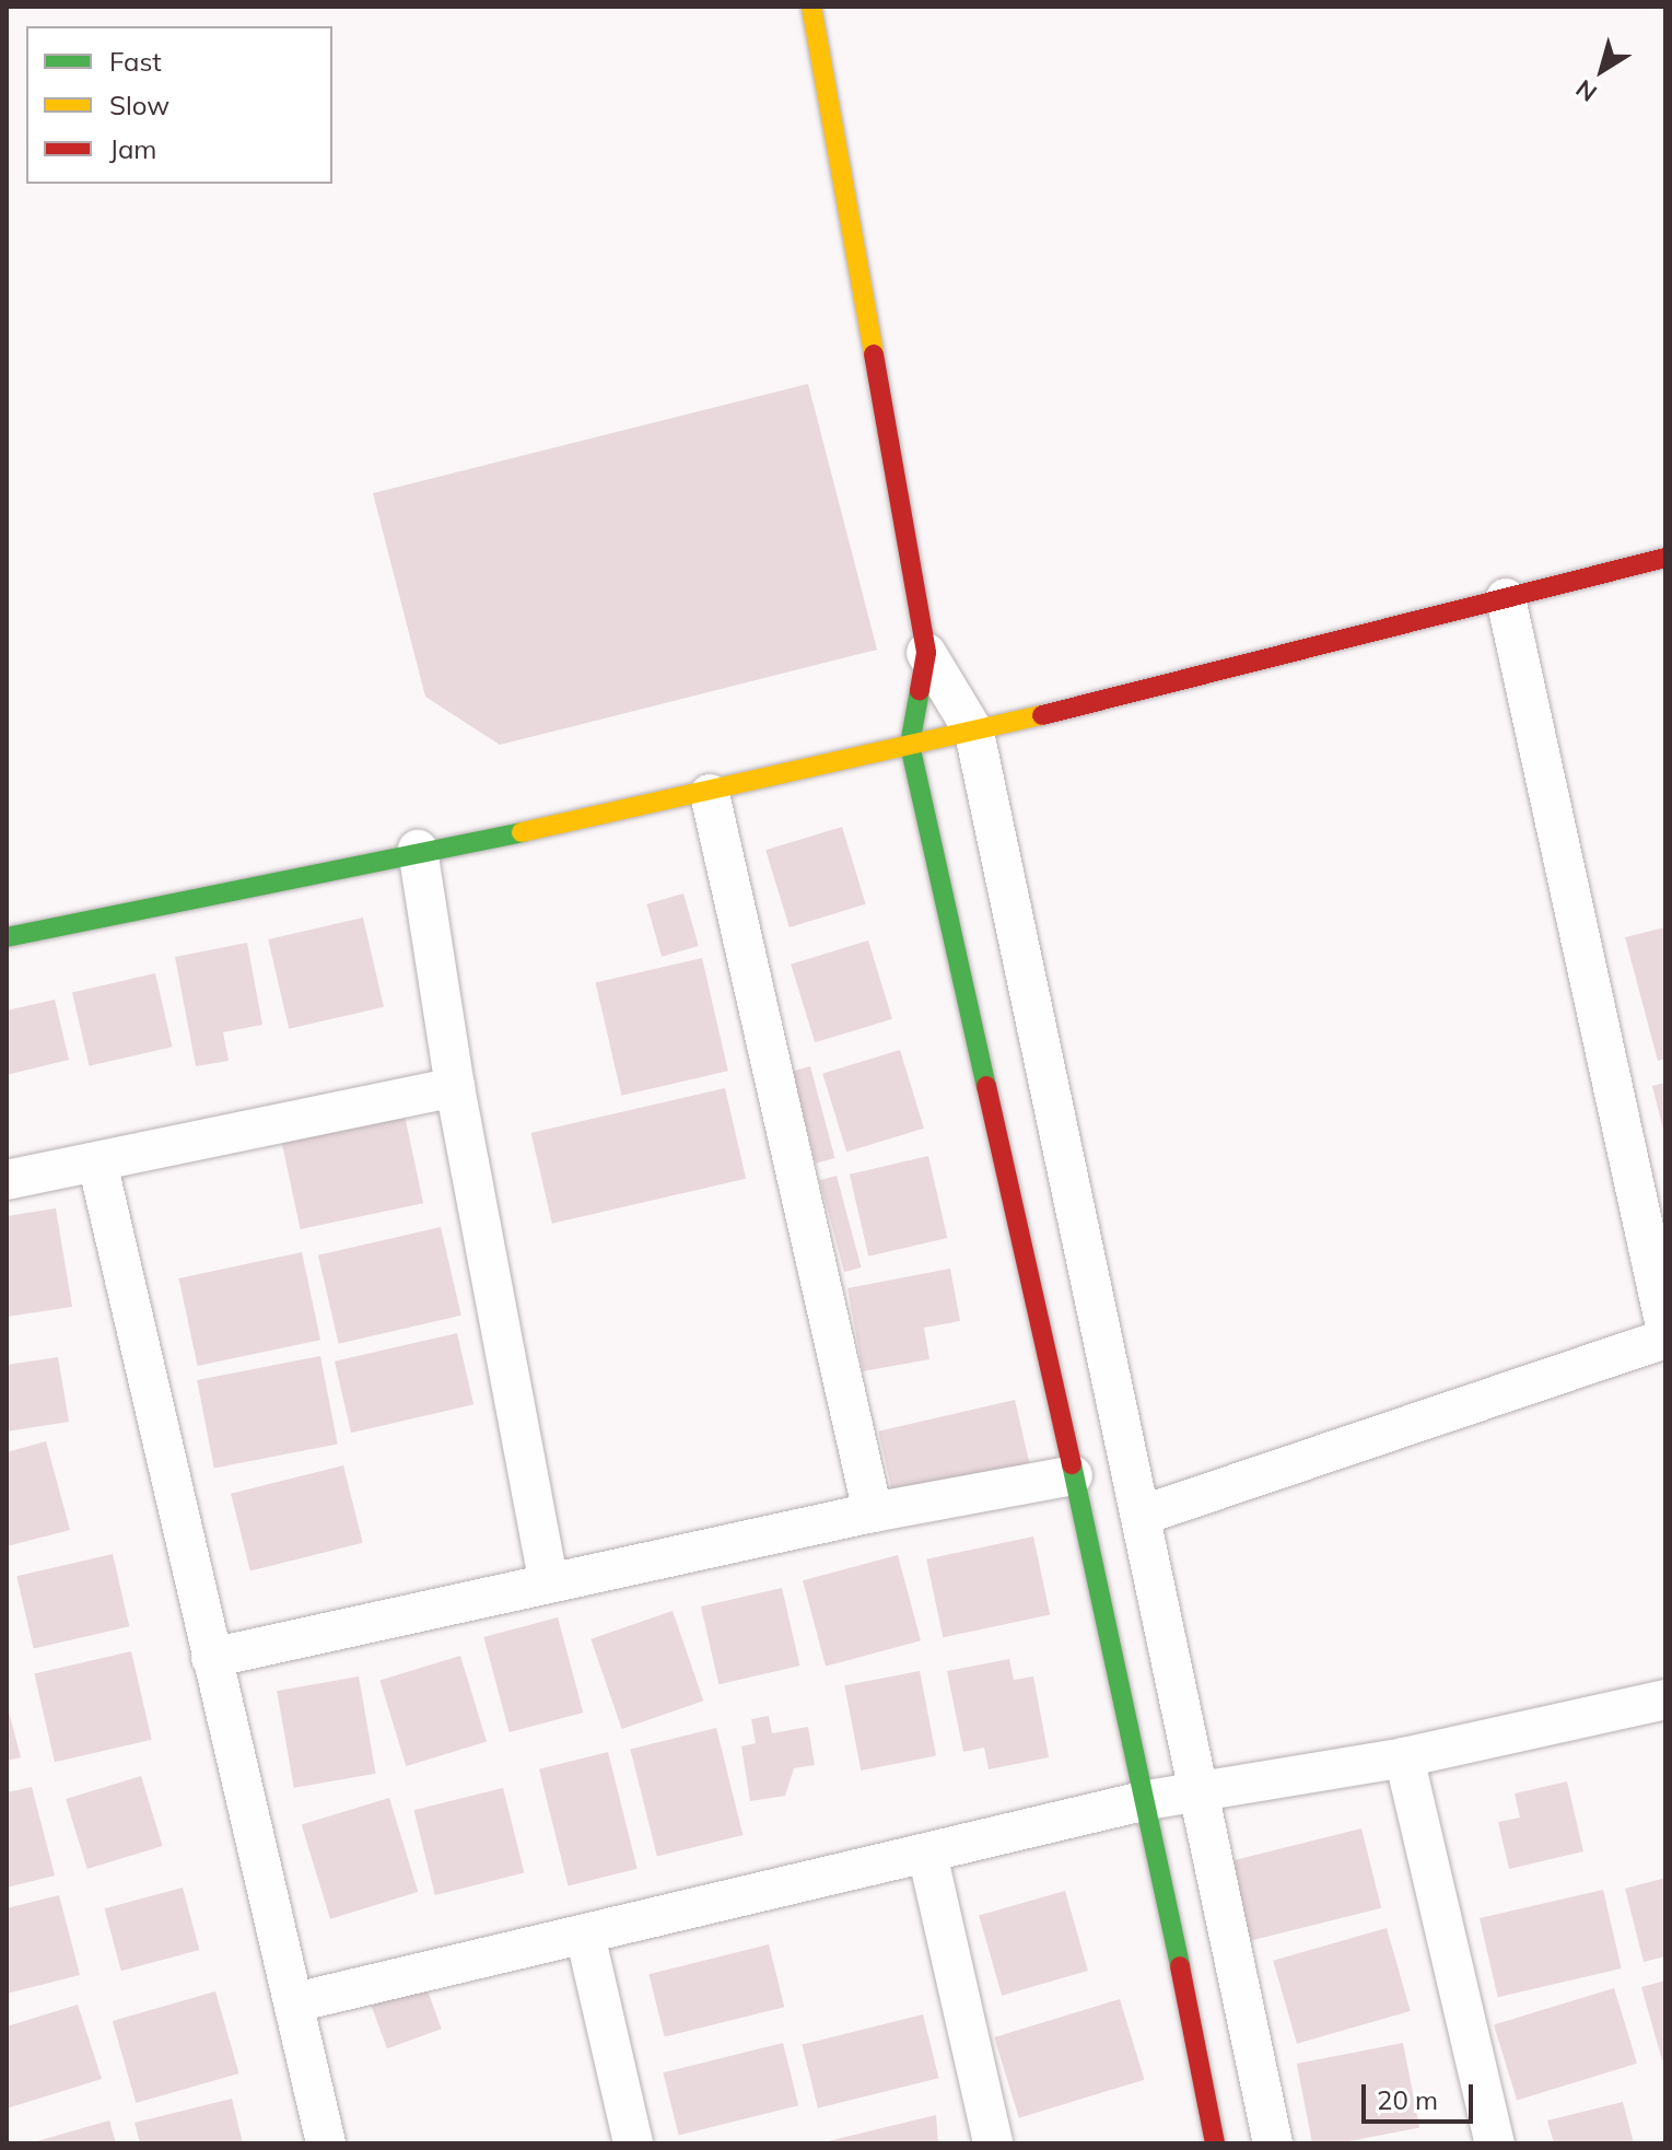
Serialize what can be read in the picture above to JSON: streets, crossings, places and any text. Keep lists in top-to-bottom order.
{
  "legend": ["Fast", "Slow", "Jam"],
  "scale_bar": "20 m",
  "north": "bottom left"
}
